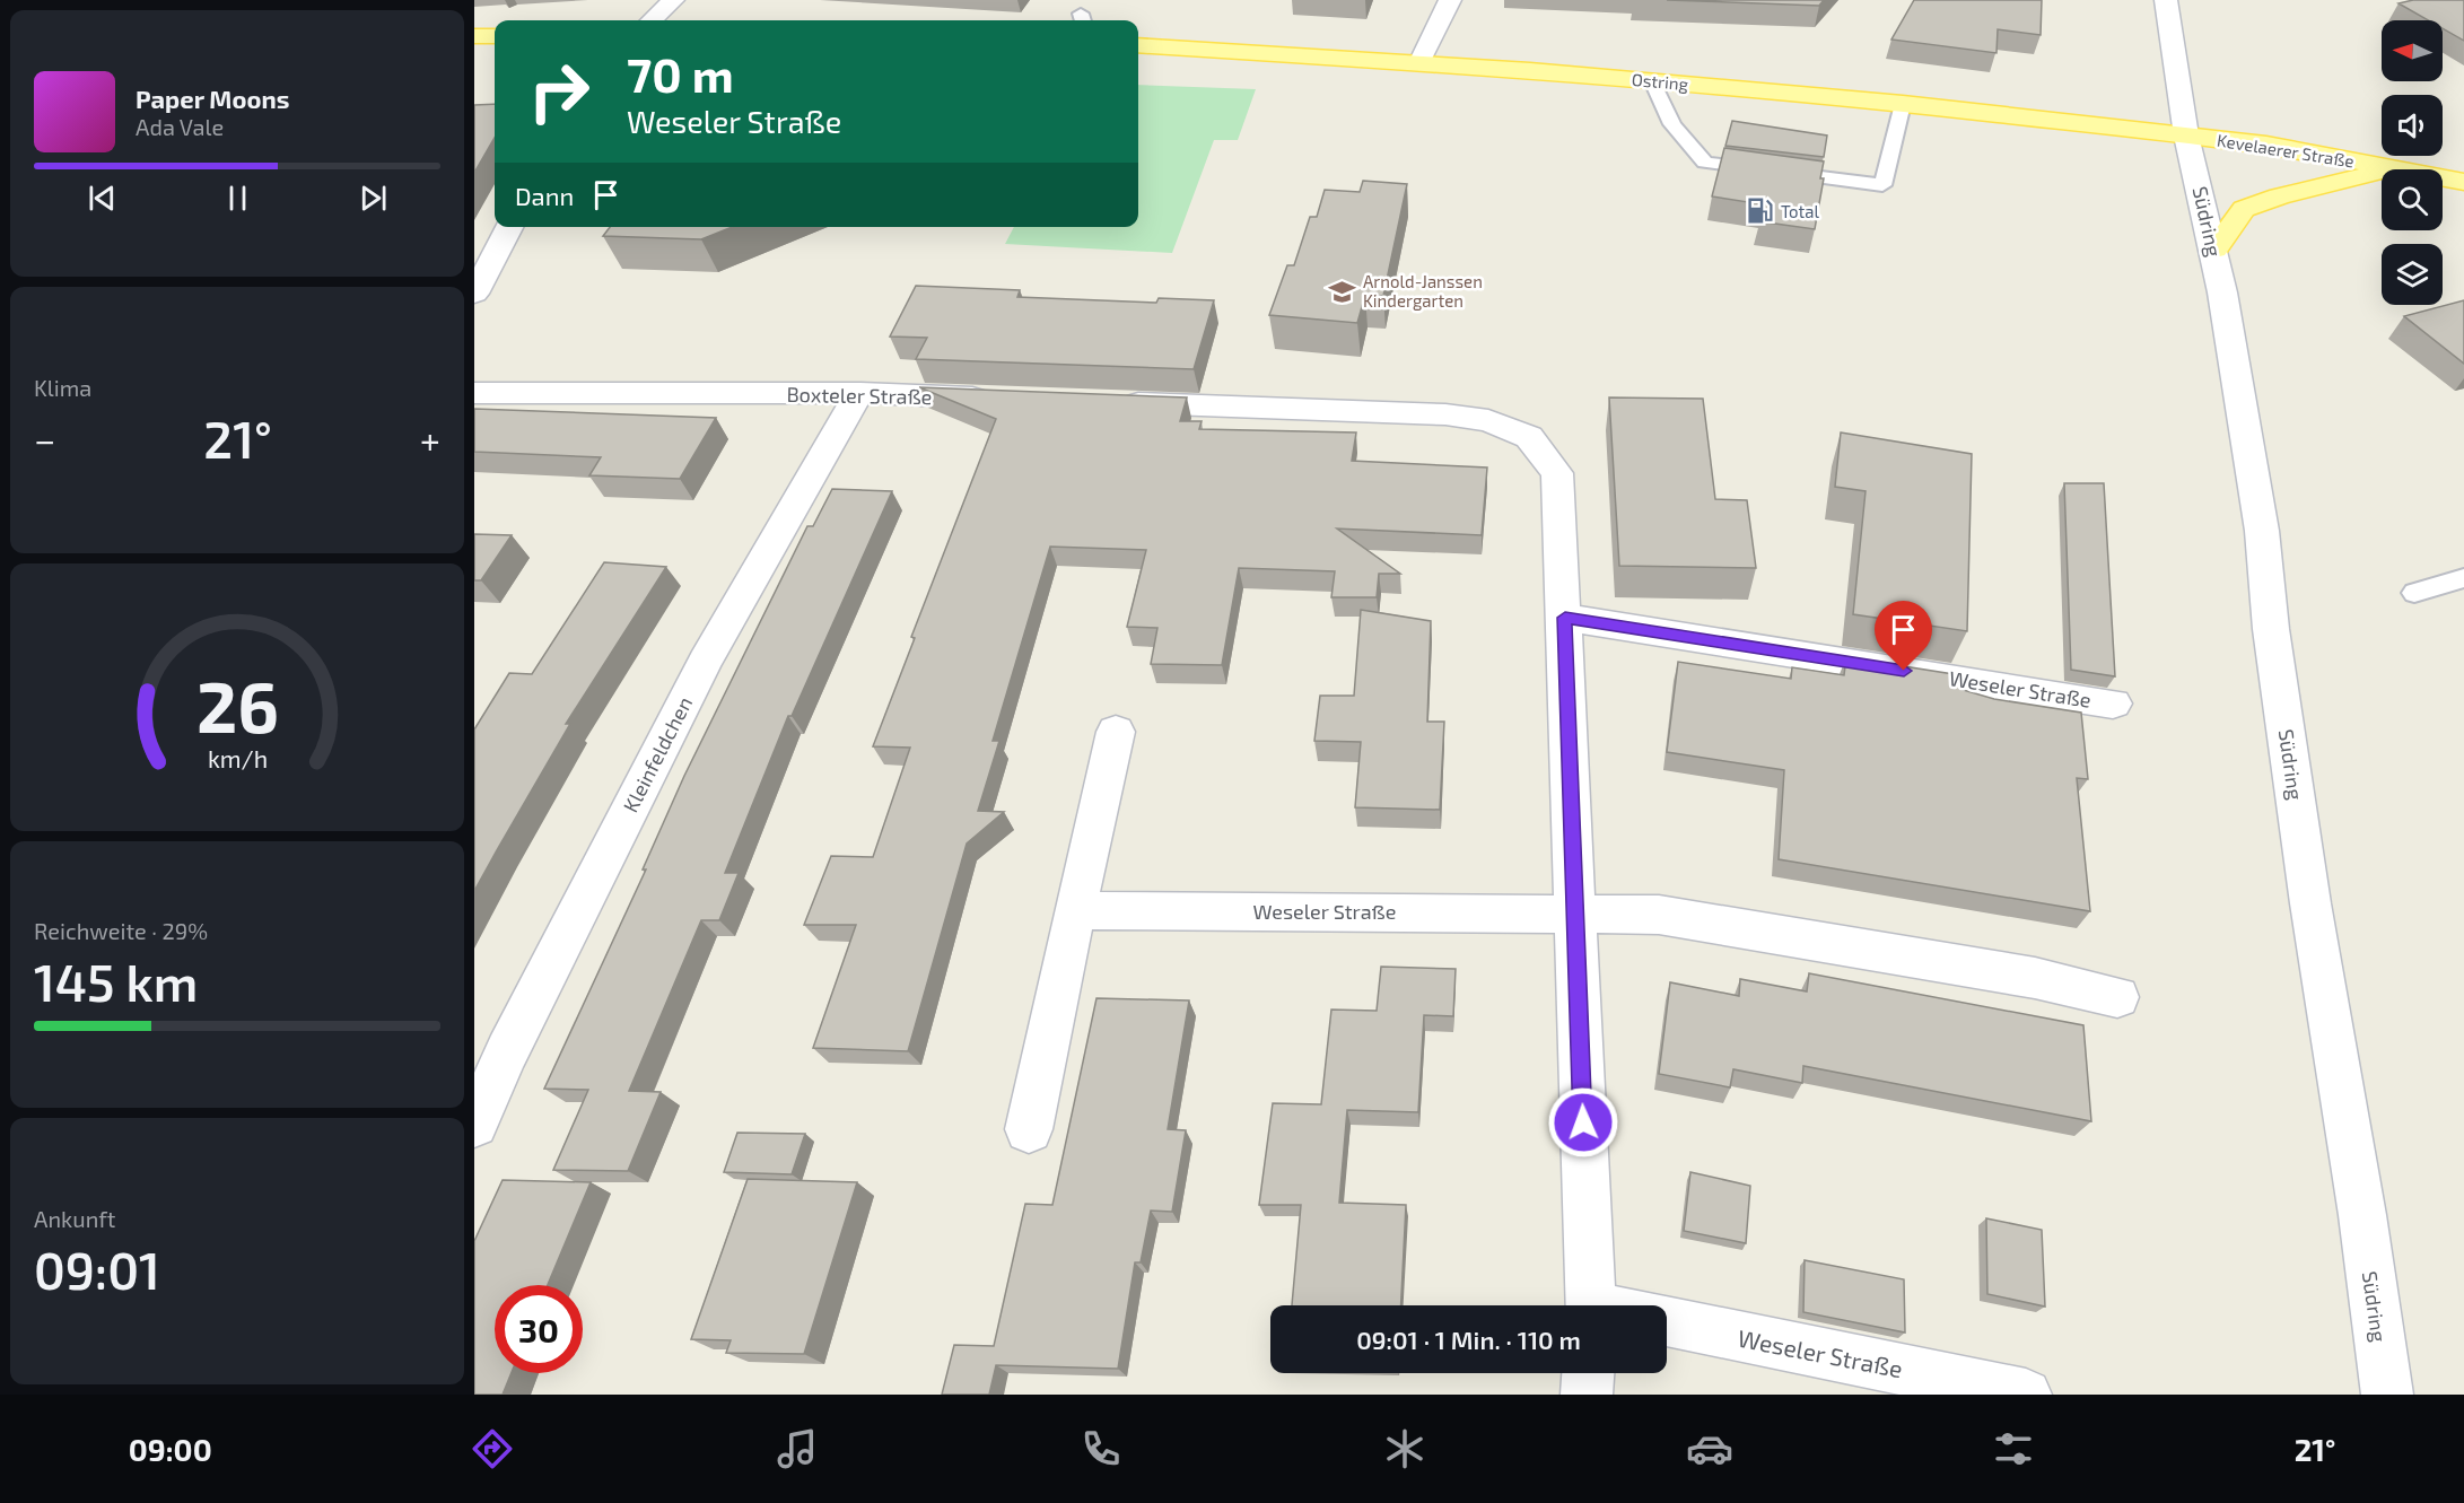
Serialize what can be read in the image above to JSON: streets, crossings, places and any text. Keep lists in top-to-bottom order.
{
  "streets": {
    "main road": ["Ostring", "Kevelaerer Straße"],
    "street": [
      "Südring",
      "Boxteler Straße",
      "Weseler Straße",
      "Kleinfeldchen"
    ]
  },
  "crossings": [
    ["Ostring", "Kevelaerer Straße"],
    ["Ostring", "Südring"],
    ["Kevelaerer Straße", "Südring"],
    ["Boxteler Straße", "Kleinfeldchen"]
  ],
  "places": {
    "fuel station": ["Total"],
    "school or university": ["Arnold-Janssen Kindergarten"]
  },
  "north": "left",
  "page": {
    "turn": ["70 m", "Weseler Straße"],
    "song": ["Paper Moons", "Ada Vale"],
    "then": "Dann",
    "tile": [
      "Klima",
      ["Reichweite · 29%", "145 km"],
      ["Ankunft", "09:01"]
    ],
    "heat": ["−", "21°", "+"],
    "limit": "30",
    "trip": "09:01 · 1 Min. · 110 m",
    "tabs": ["09:00", "21°"],
    "gauge": ["26", "km/h"]
  }
}
